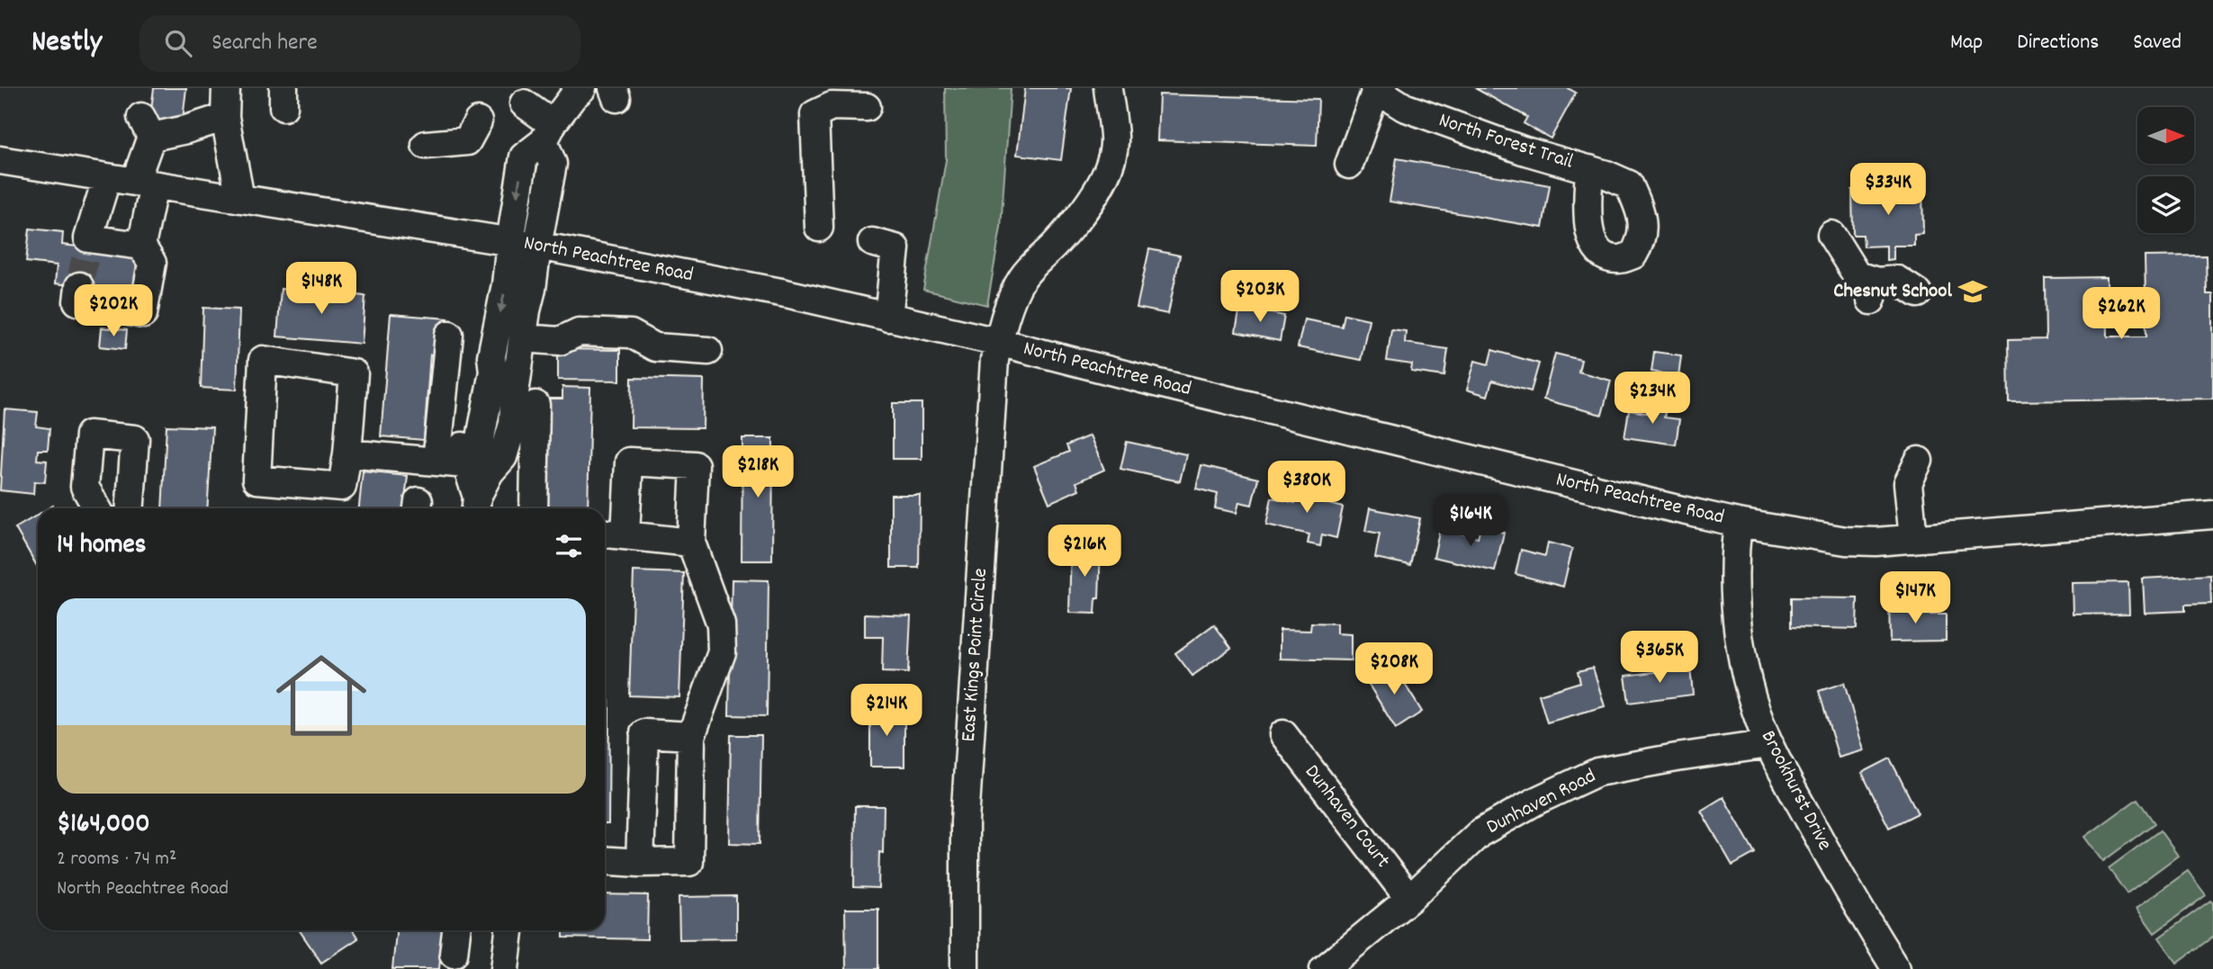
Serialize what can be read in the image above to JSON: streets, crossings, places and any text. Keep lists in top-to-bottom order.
{
  "streets": {
    "street": [
      "North Forest Trail",
      "North Peachtree Road",
      "East Kings Point Circle",
      "Brookhurst Drive",
      "Dunhaven Road",
      "Dunhaven Court"
    ]
  },
  "crossings": [
    ["North Peachtree Road", "East Kings Point Circle"],
    ["North Peachtree Road", "Brookhurst Drive"],
    ["Brookhurst Drive", "Dunhaven Road"],
    ["Dunhaven Road", "Dunhaven Court"]
  ],
  "places": {
    "school or university": ["Chesnut School"]
  },
  "north": "right",
  "page": {
    "header": "Nestly",
    "search": "Search here",
    "nav": ["Map", "Directions", "Saved"],
    "price": [
      "$334K",
      "$148K",
      "$203K",
      "$202K",
      "$262K",
      "$234K",
      "$218K",
      "$380K",
      "$164K",
      "$216K",
      "$147K",
      "$365K",
      "$208K",
      "$214K"
    ],
    "heading": "14 homes",
    "list": [
      {
        "name": "$164,000",
        "note": "2 rooms · 74 m² · North Peachtree Road"
      }
    ]
  }
}
